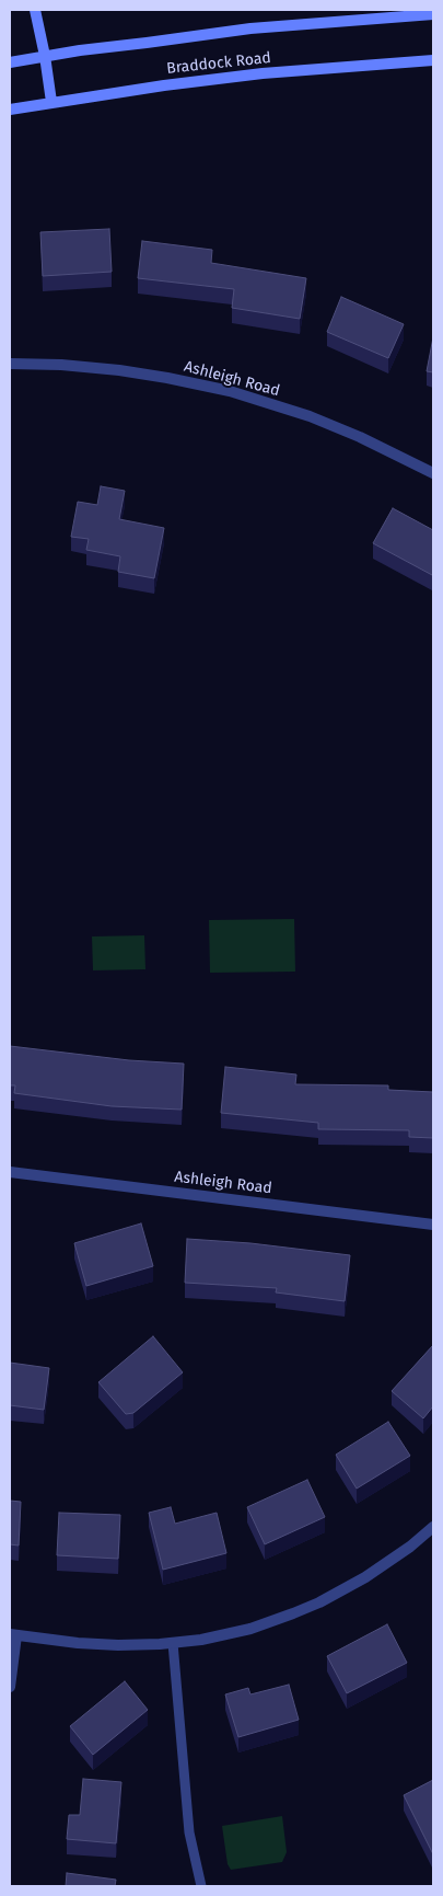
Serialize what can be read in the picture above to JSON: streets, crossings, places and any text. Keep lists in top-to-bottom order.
{
  "streets": {
    "main road": ["Braddock Road"],
    "street": ["Ashleigh Road"]
  }
}
